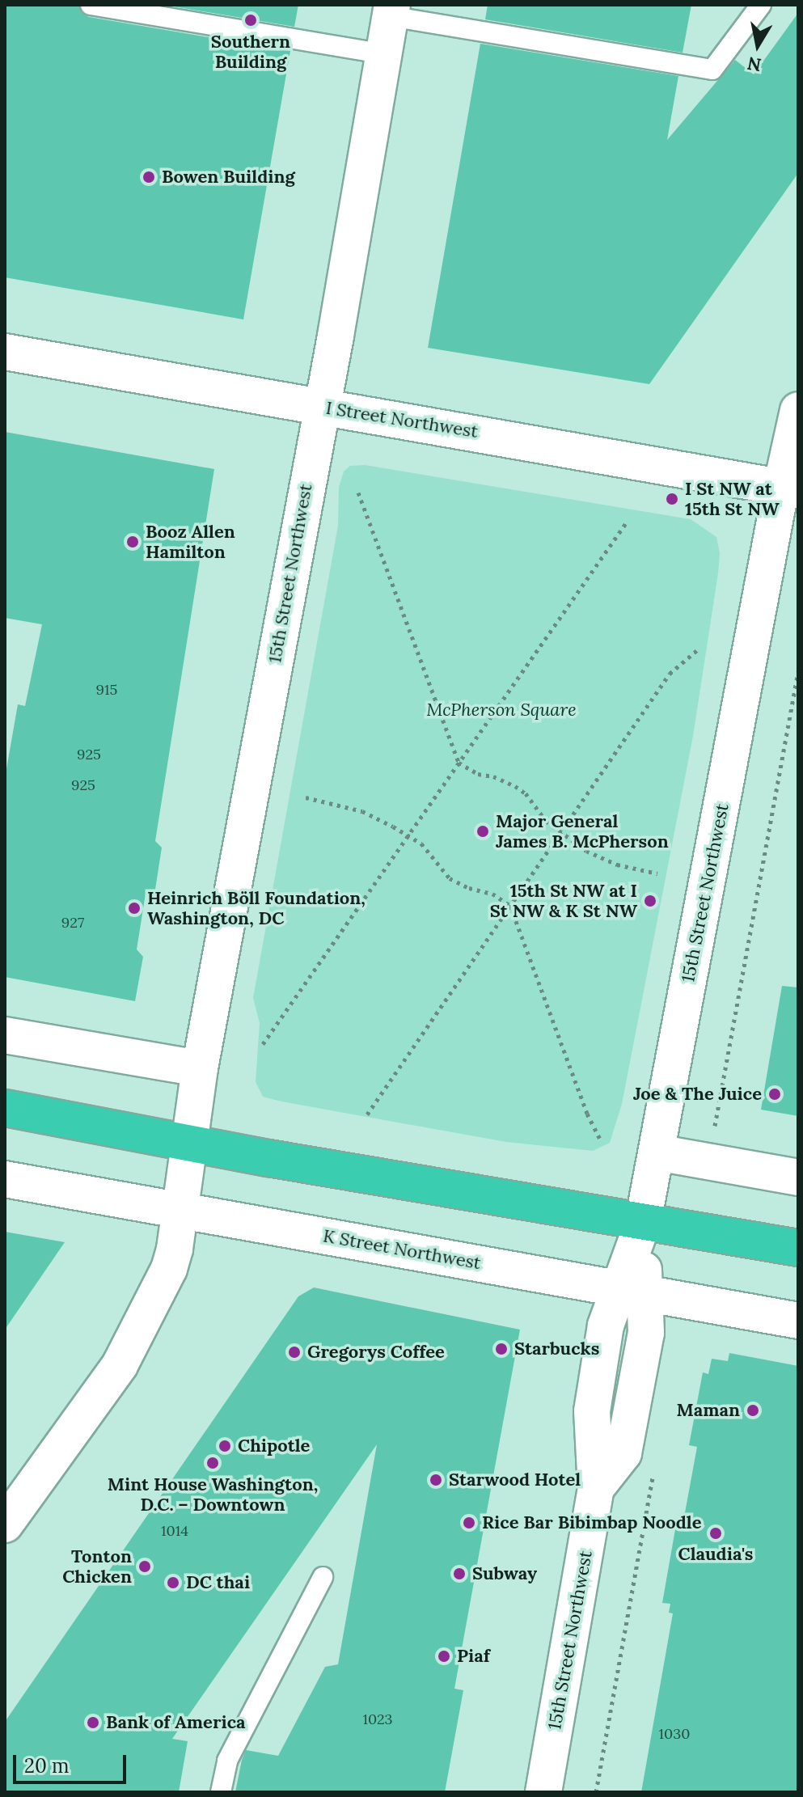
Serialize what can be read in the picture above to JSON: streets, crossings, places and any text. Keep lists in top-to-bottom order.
{
  "streets": {
    "main road": ["I Street Northwest", "15th Street Northwest", "K Street Northwest"]
  },
  "crossings": [
    ["I Street Northwest", "15th Street Northwest"],
    ["15th Street Northwest", "K Street Northwest"]
  ],
  "parks": ["McPherson Square"],
  "places": [
    "Southern Building",
    "Bowen Building",
    "I St NW at 15th St NW",
    "Booz Allen Hamilton",
    "Major General James B. McPherson",
    "15th St NW at I St NW & K St NW",
    "Heinrich Böll Foundation, Washington, DC",
    "Joe & The Juice",
    "Starbucks",
    "Gregorys Coffee",
    "Maman",
    "Chipotle",
    "Mint House Washington, D.C. – Downtown",
    "Starwood Hotel",
    "Rice Bar Bibimbap Noodle",
    "Claudia's",
    "Tonton Chicken",
    "Subway",
    "DC thai",
    "Piaf",
    "Bank of America"
  ],
  "house_numbers": [
    "915",
    "925",
    "925",
    "927",
    "1014",
    "1023",
    "1030"
  ],
  "scale_bar": "20 m",
  "north": "bottom"
}
